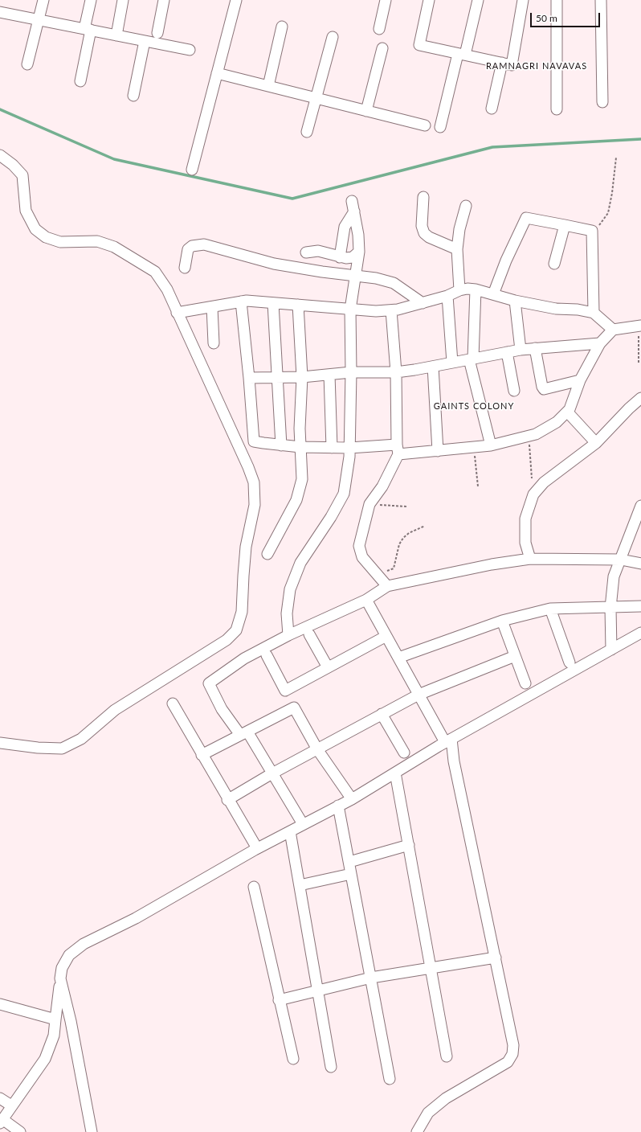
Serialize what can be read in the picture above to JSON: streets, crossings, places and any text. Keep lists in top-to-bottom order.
{
  "districts": ["RAMNAGRI NAVAVAS", "GAINTS COLONY"],
  "scale_bar": "50 m"
}
